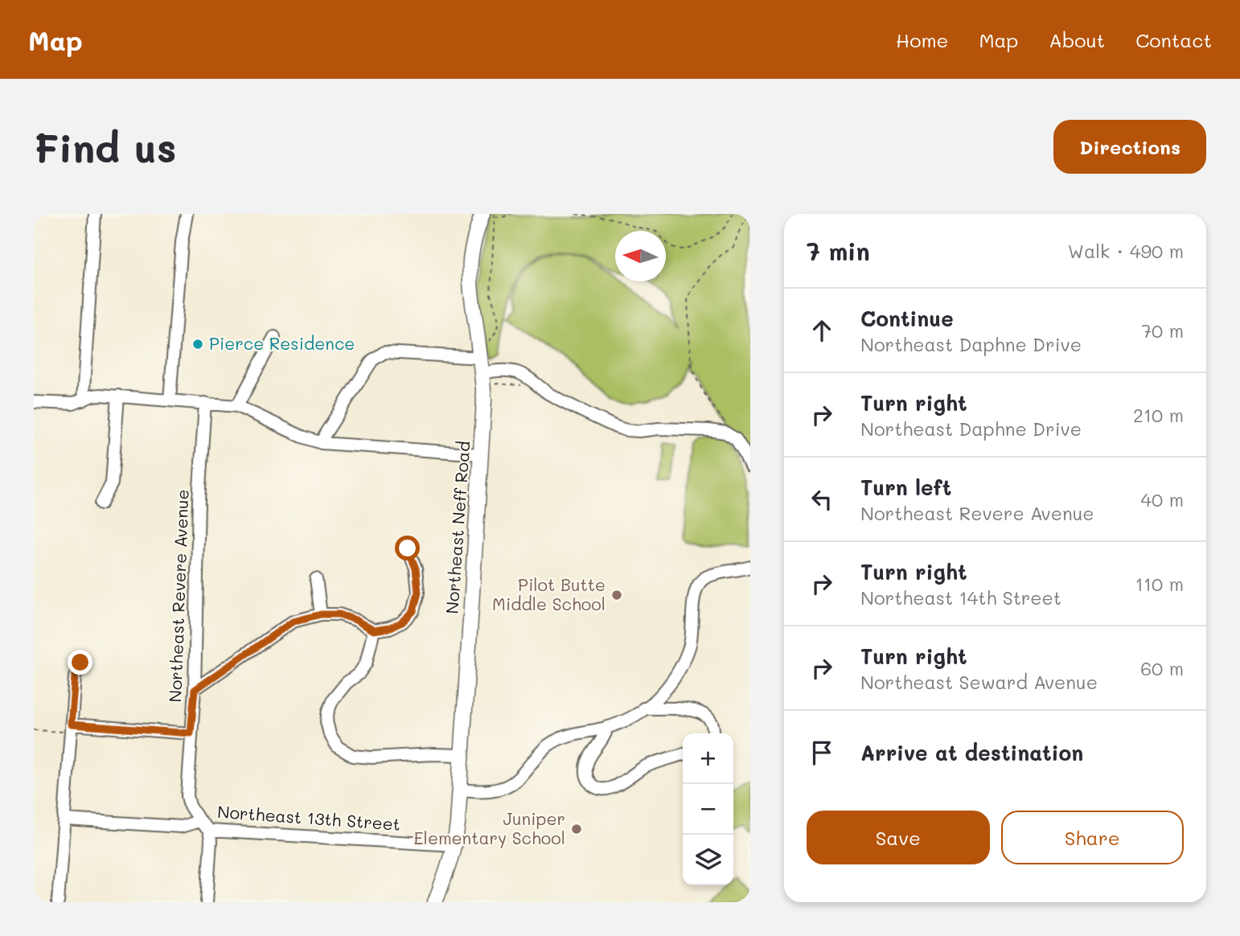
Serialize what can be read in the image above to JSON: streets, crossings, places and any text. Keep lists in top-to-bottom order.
{
  "streets": {
    "main road": ["Northeast Neff Road"],
    "street": ["Northeast Revere Avenue", "Northeast 13th Street"]
  },
  "crossings": [
    ["Northeast Neff Road", "Northeast 13th Street"],
    ["Northeast Revere Avenue", "Northeast 13th Street"]
  ],
  "places": ["Pierce Residence", "Pilot Butte Middle School", "Juniper Elementary School"],
  "north": "left",
  "page": {
    "header": "Map",
    "nav": [
      "Home",
      "Map",
      "About",
      "Contact"
    ],
    "buttons": [
      "Directions",
      ["Save", "Share"]
    ],
    "title": "Find us",
    "heading": ["7 min", "Walk · 490 m"],
    "list": [
      ["Continue", "Northeast Daphne Drive", "70 m"],
      ["Turn right", "Northeast Daphne Drive", "210 m"],
      ["Turn left", "Northeast Revere Avenue", "40 m"],
      ["Turn right", "Northeast 14th Street", "110 m"],
      ["Turn right", "Northeast Seward Avenue", "60 m"],
      "Arrive at destination"
    ],
    "map_buttons": ["+", "−"]
  }
}
